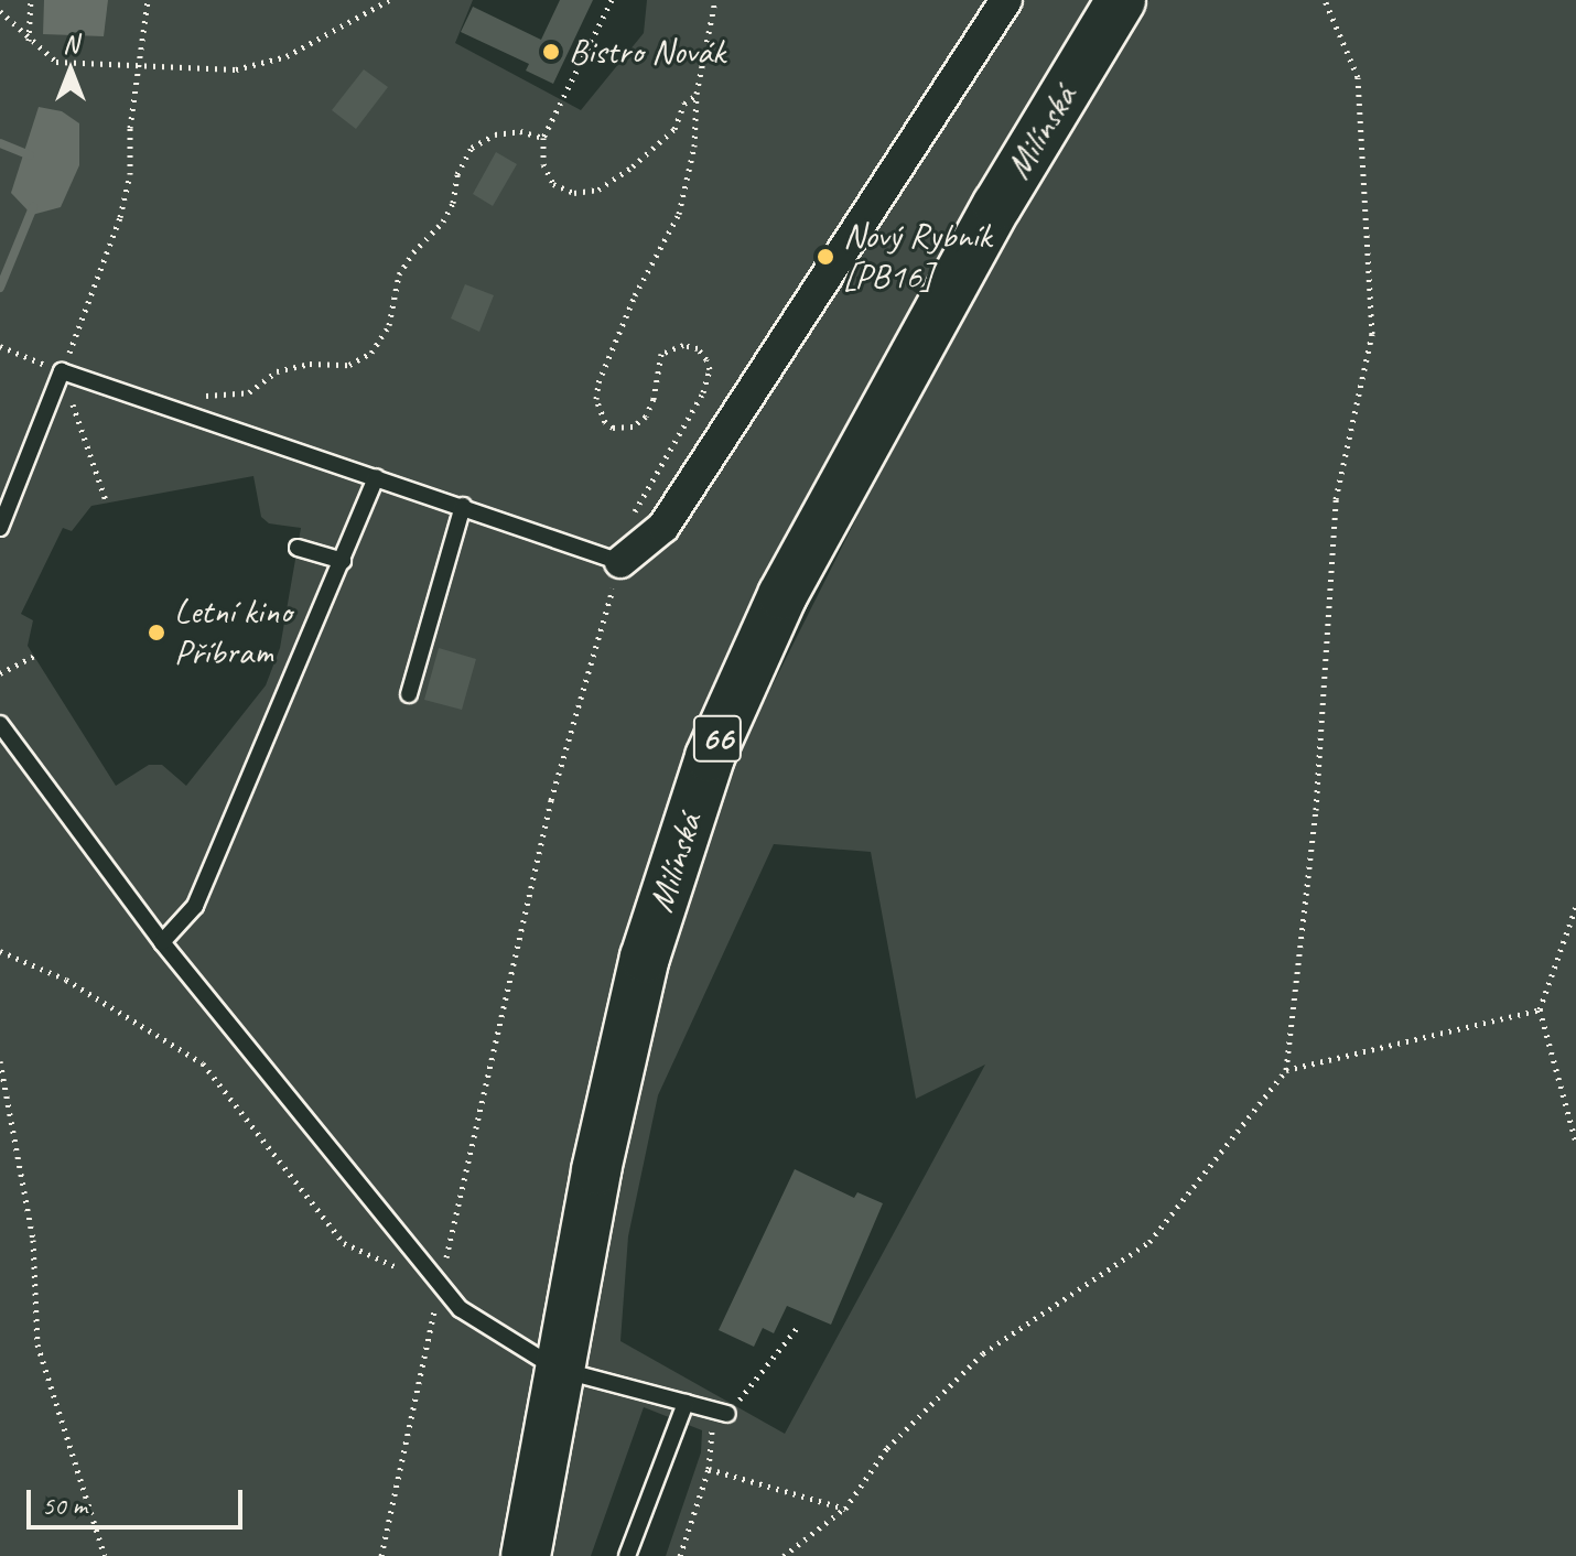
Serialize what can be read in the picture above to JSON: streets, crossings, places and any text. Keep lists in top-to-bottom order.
{
  "streets": {
    "main road": ["Milínská", "66"]
  },
  "places": ["Bistro Novák", "Nový Rybník [PB16]", "Letní kino Příbram"],
  "scale_bar": "50 m",
  "north": "top"
}
